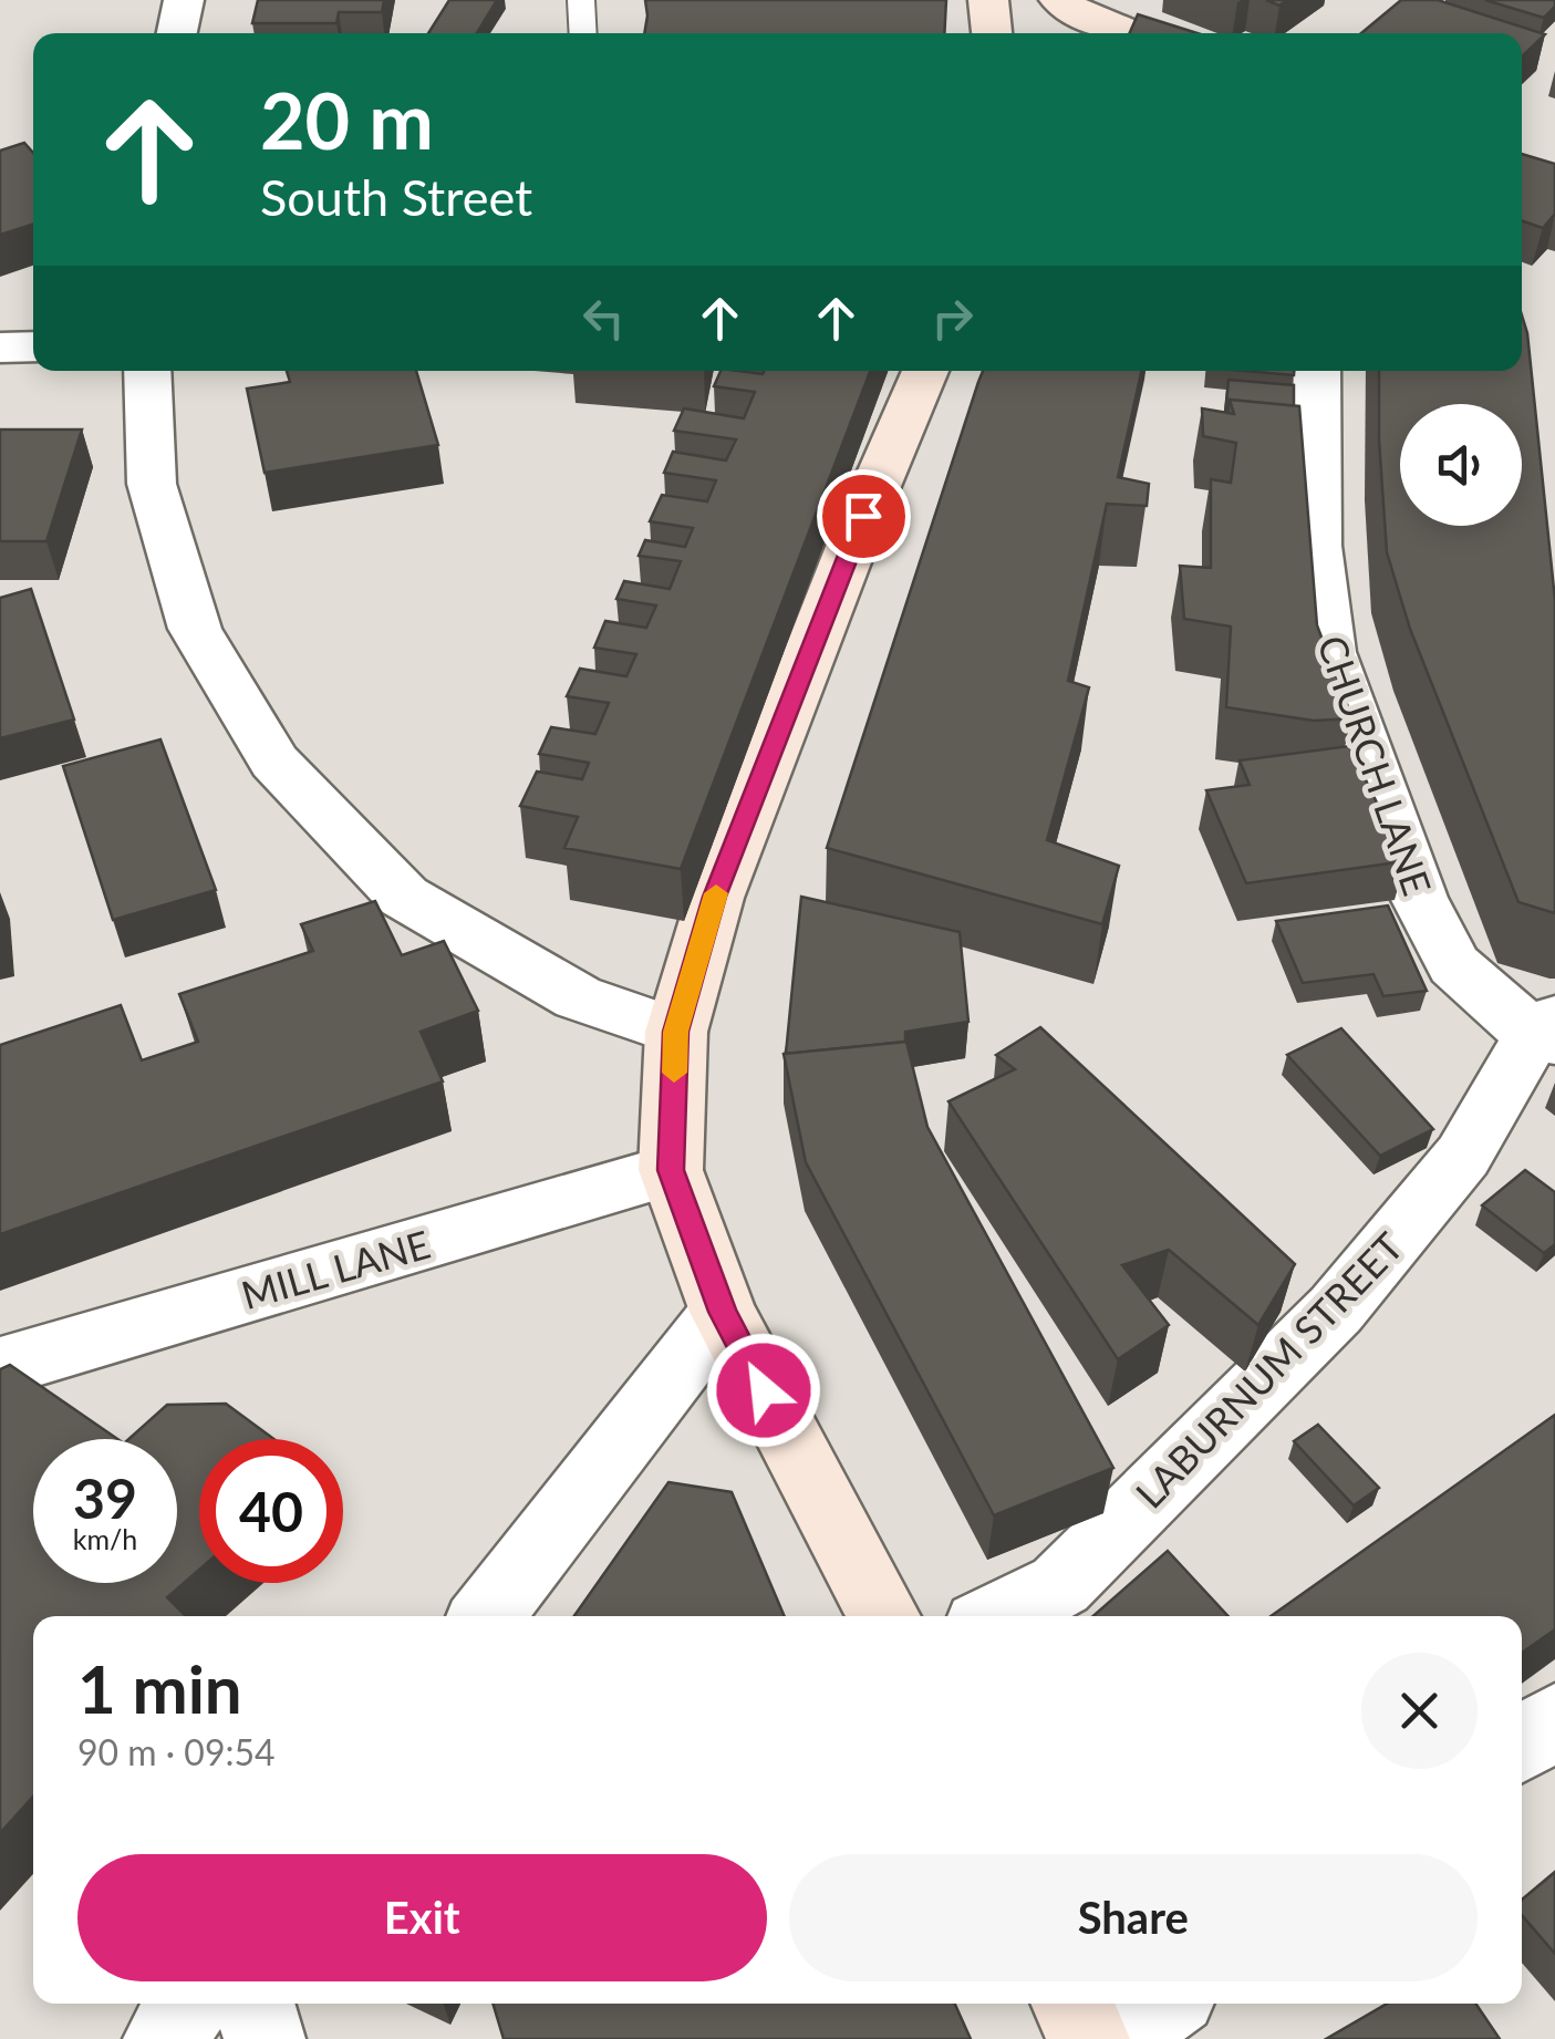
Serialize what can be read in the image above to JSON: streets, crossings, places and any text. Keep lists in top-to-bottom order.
{
  "streets": {
    "street": ["CHURCH LANE", "MILL LANE", "LABURNUM STREET"]
  },
  "crossings": [
    ["CHURCH LANE", "LABURNUM STREET"]
  ],
  "page": {
    "turn": ["20 m", "South Street"],
    "speed": "39 km/h",
    "limit": "40",
    "heading": ["1 min", "90 m · 09:54"],
    "buttons": ["Exit", "Share"]
  }
}
